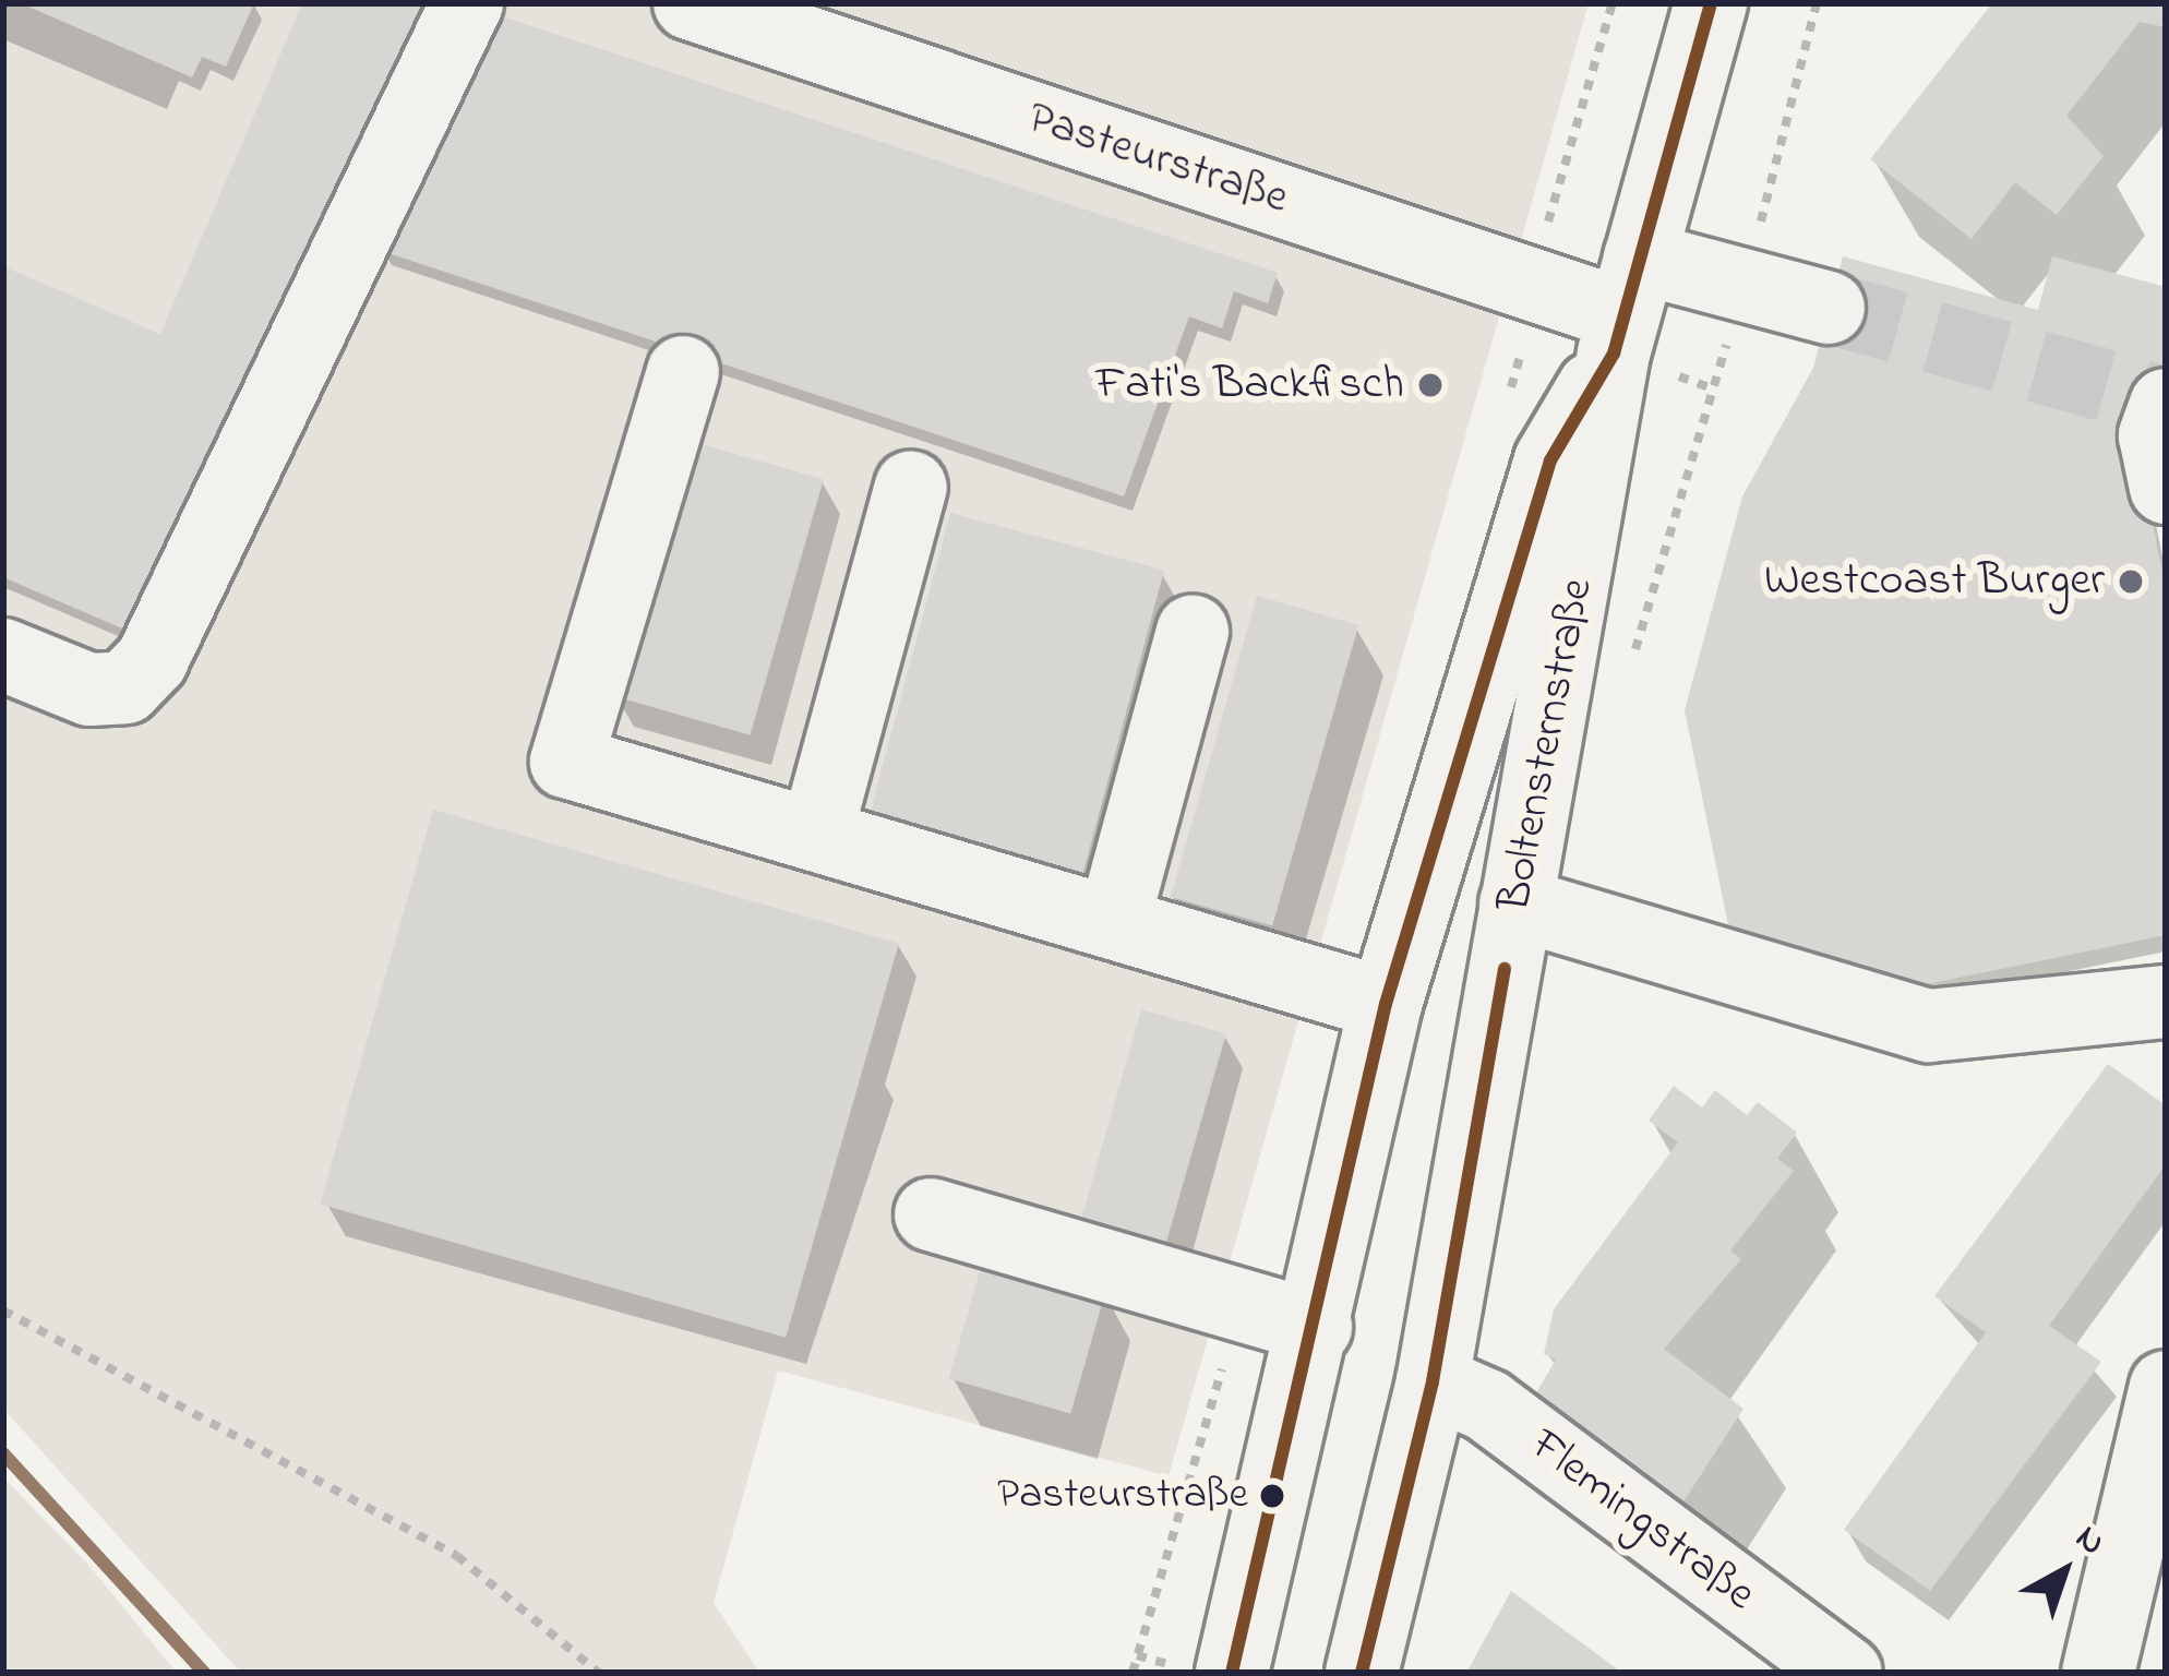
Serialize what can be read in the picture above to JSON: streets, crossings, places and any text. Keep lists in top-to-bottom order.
{
  "streets": {
    "main road": ["Pasteurstraße", "Boltensternstraße", "Flemingstraße"]
  },
  "crossings": [
    ["Pasteurstraße", "Boltensternstraße"],
    ["Boltensternstraße", "Flemingstraße"]
  ],
  "places": ["Fati's Backfisch", "Westcoast Burger", "Pasteurstraße"],
  "north": "top right"
}
